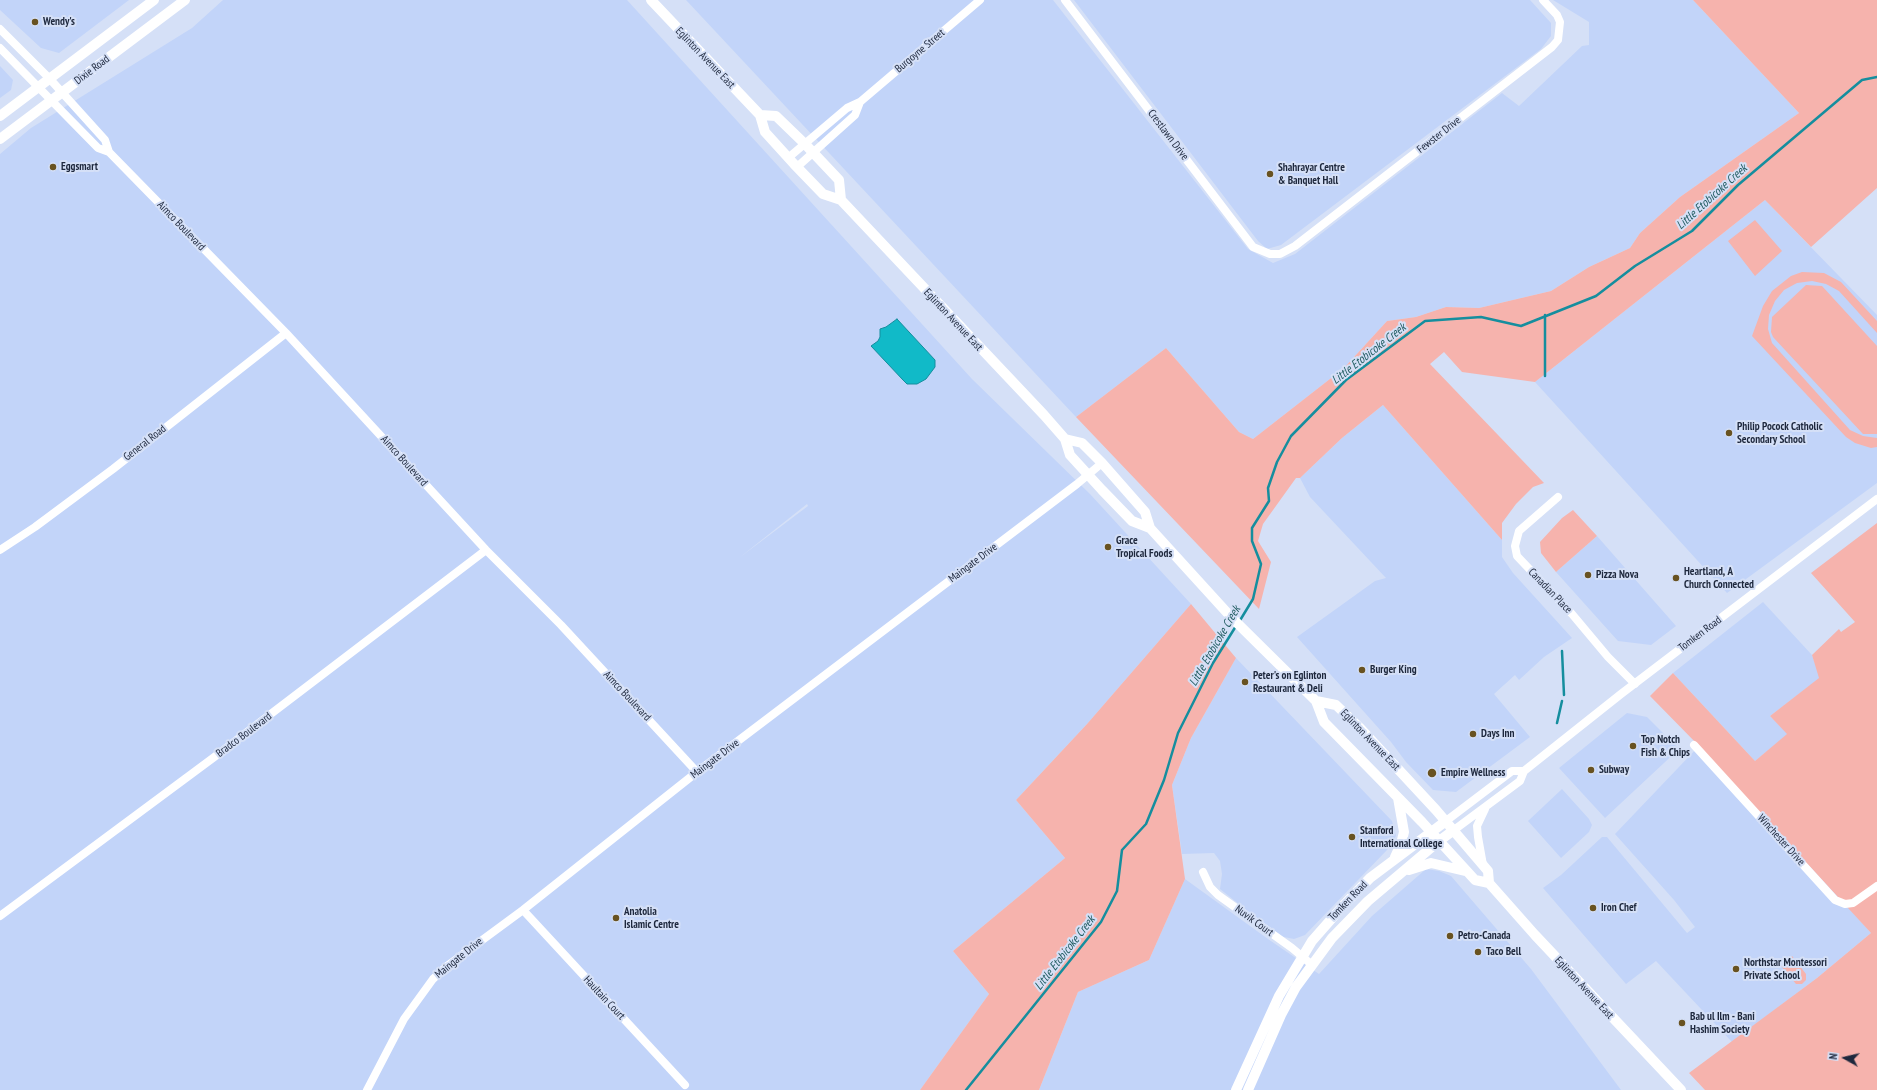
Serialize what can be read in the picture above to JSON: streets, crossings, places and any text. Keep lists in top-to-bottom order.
{
  "streets": {
    "main road": ["Eglinton Avenue East", "Dixie Road", "Tomken Road"],
    "street": [
      "Burgoyne Street",
      "Crestlawn Drive",
      "Fewster Drive",
      "Aimco Boulevard",
      "General Road",
      "Maingate Drive",
      "Canadian Place",
      "Bradco Boulevard",
      "Winchester Drive",
      "Nuvik Court",
      "Haultain Court"
    ]
  },
  "crossings": [
    ["Burgoyne Street", "Eglinton Avenue East"],
    ["Eglinton Avenue East", "Maingate Drive"],
    ["Eglinton Avenue East", "Tomken Road"],
    ["Dixie Road", "Aimco Boulevard"],
    ["Crestlawn Drive", "Fewster Drive"],
    ["Aimco Boulevard", "General Road"],
    ["Aimco Boulevard", "Maingate Drive"],
    ["Aimco Boulevard", "Bradco Boulevard"],
    ["Maingate Drive", "Haultain Court"],
    ["Canadian Place", "Tomken Road"],
    ["Tomken Road", "Nuvik Court"]
  ],
  "water": ["Little Etobicoke Creek"],
  "places": [
    "Wendy's",
    "Eggsmart",
    "Shahrayar Centre & Banquet Hall",
    "Philip Pocock Catholic Secondary School",
    "Grace Tropical Foods",
    "Pizza Nova",
    "Heartland, A Church Connected",
    "Burger King",
    "Peter's on Eglinton Restaurant & Deli",
    "Days Inn",
    "Top Notch Fish & Chips",
    "Subway",
    "Empire Wellness",
    "Stanford International College",
    "Iron Chef",
    "Anatolia Islamic Centre",
    "Petro-Canada",
    "Taco Bell",
    "Northstar Montessori Private School",
    "Bab ul Ilm - Bani Hashim Society"
  ],
  "north": "left"
}
